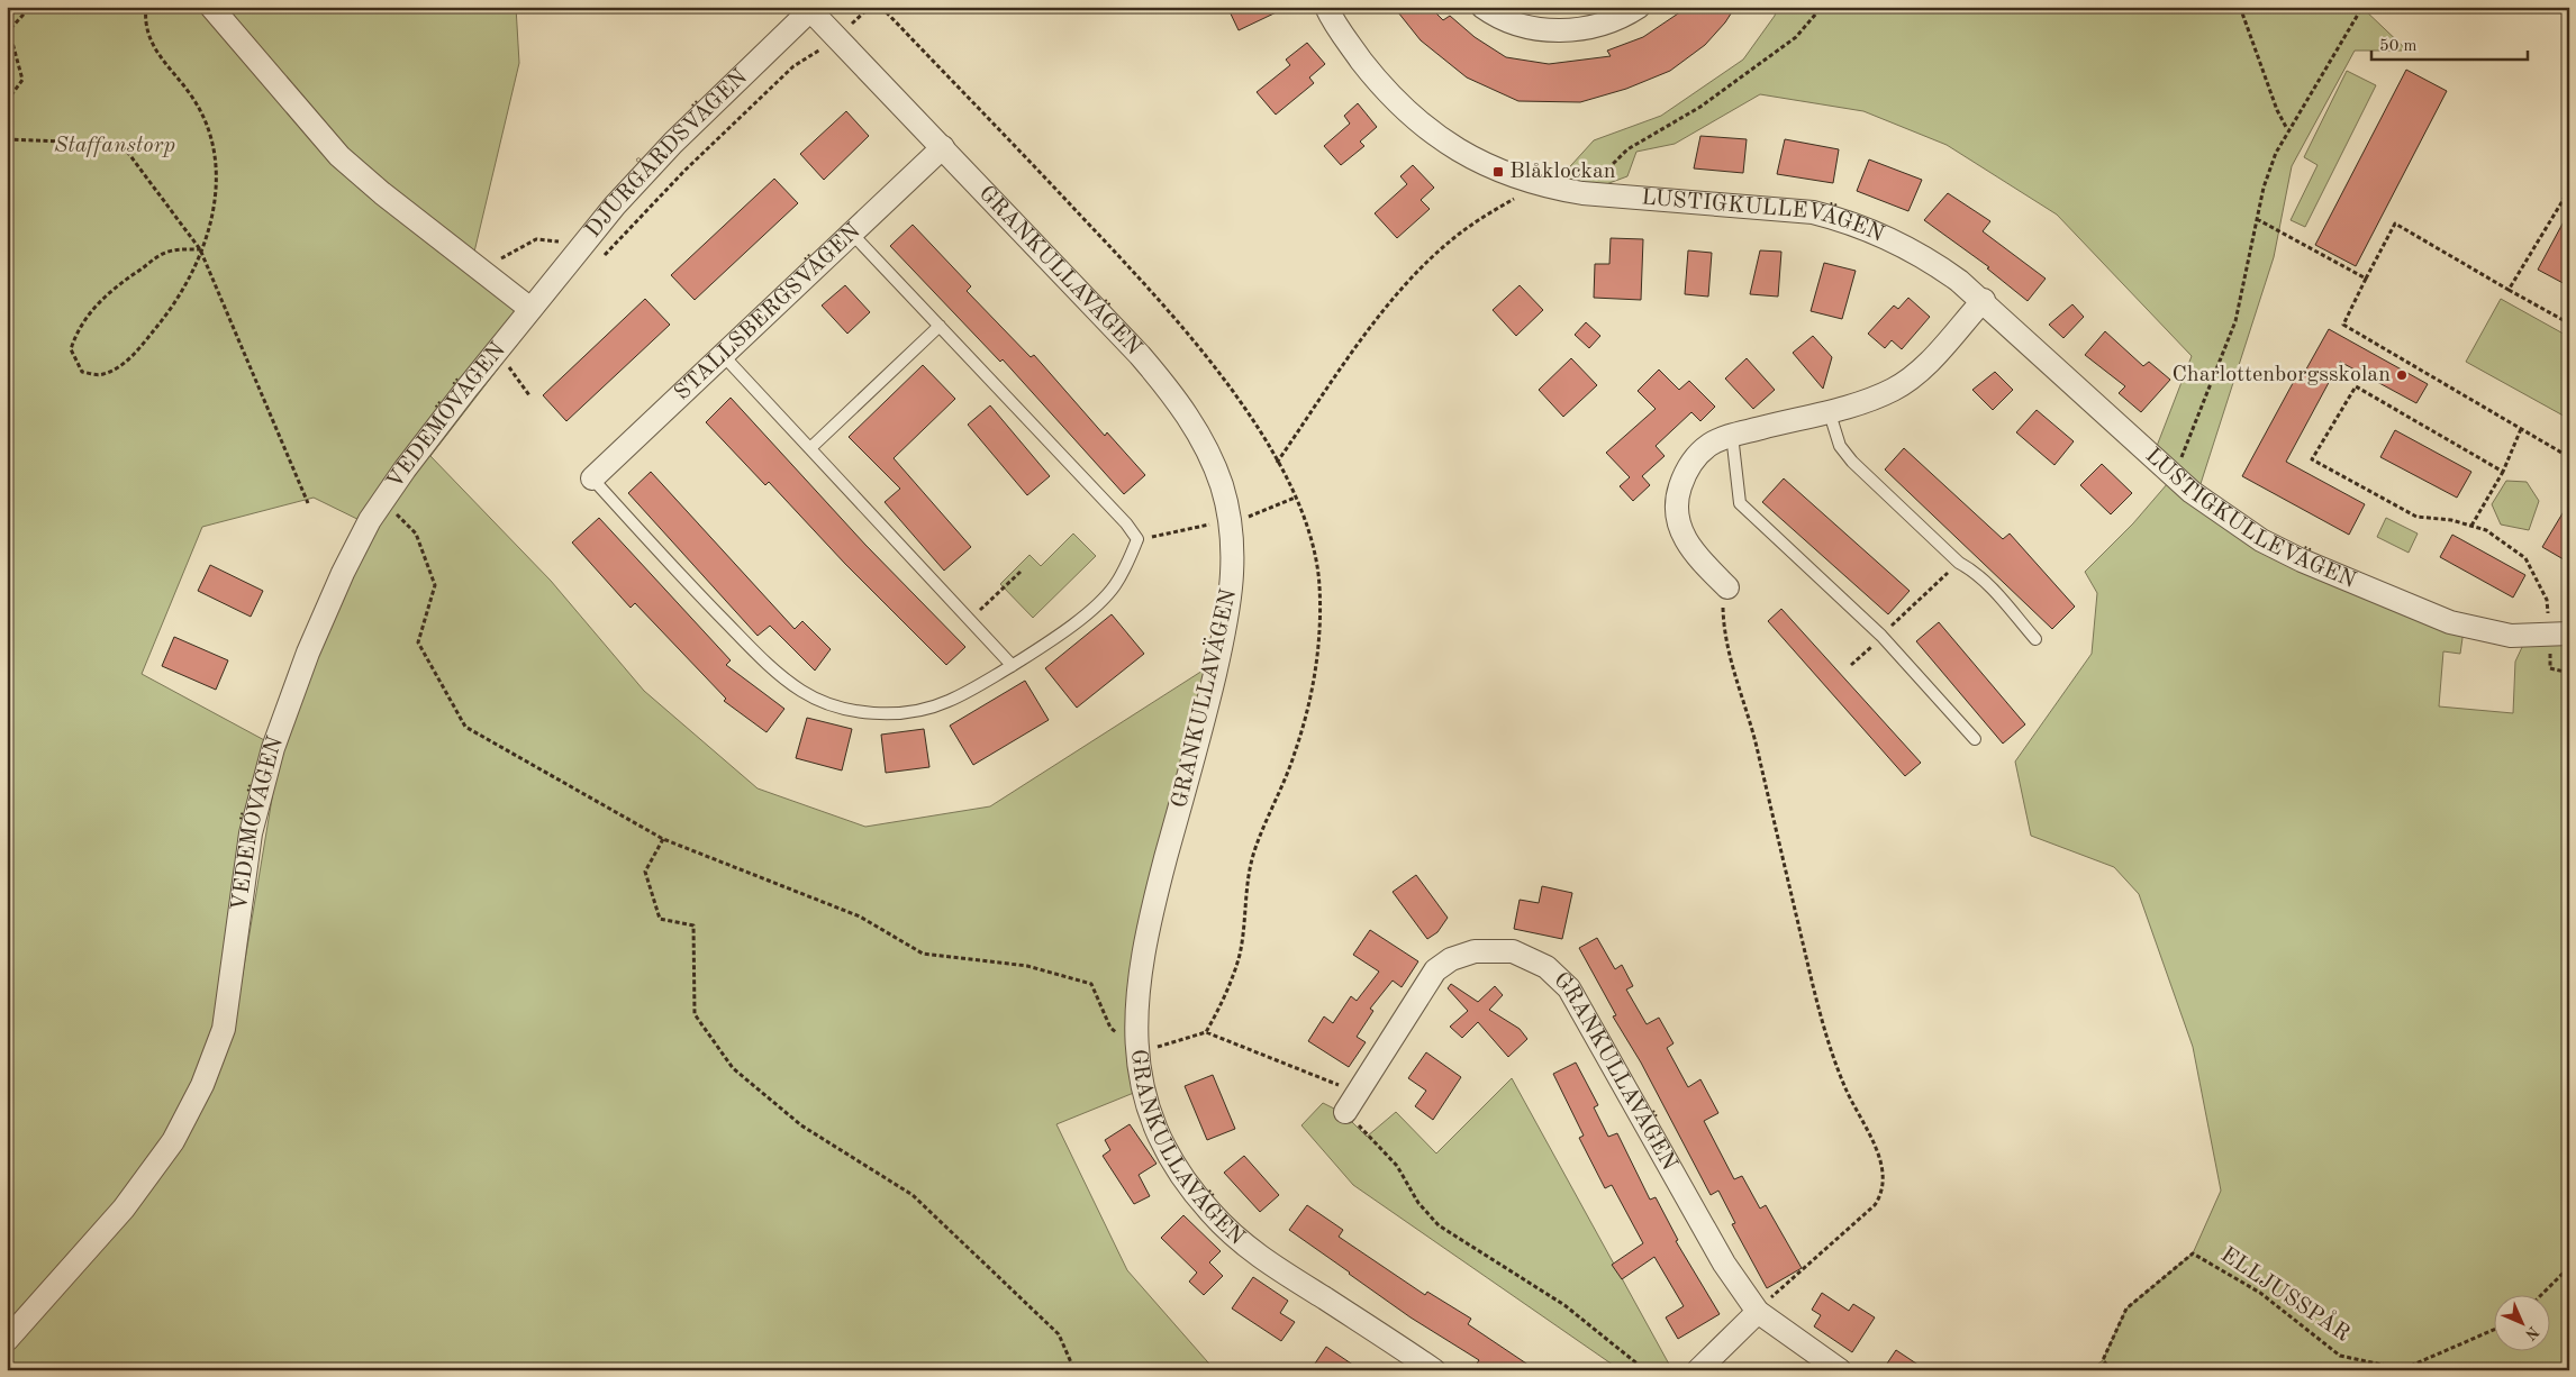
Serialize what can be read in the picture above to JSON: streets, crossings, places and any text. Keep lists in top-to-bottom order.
{
  "streets": {
    "street": [
      "DJURGÅRDSVÄGEN",
      "LUSTIGKULLEVÄGEN",
      "GRANKULLAVÄGEN",
      "STALLSBERGSVÄGEN",
      "VEDEMÖVÄGEN"
    ],
    "path": ["ELLJUSSPÅR"]
  },
  "crossings": [
    ["DJURGÅRDSVÄGEN", "GRANKULLAVÄGEN"],
    ["DJURGÅRDSVÄGEN", "VEDEMÖVÄGEN"],
    ["GRANKULLAVÄGEN", "STALLSBERGSVÄGEN"]
  ],
  "parks": ["Staffanstorp"],
  "places": {
    "transit": ["Blåklockan"],
    "other": ["Charlottenborgsskolan"]
  },
  "scale_bar": "50 m",
  "north": "bottom right"
}
